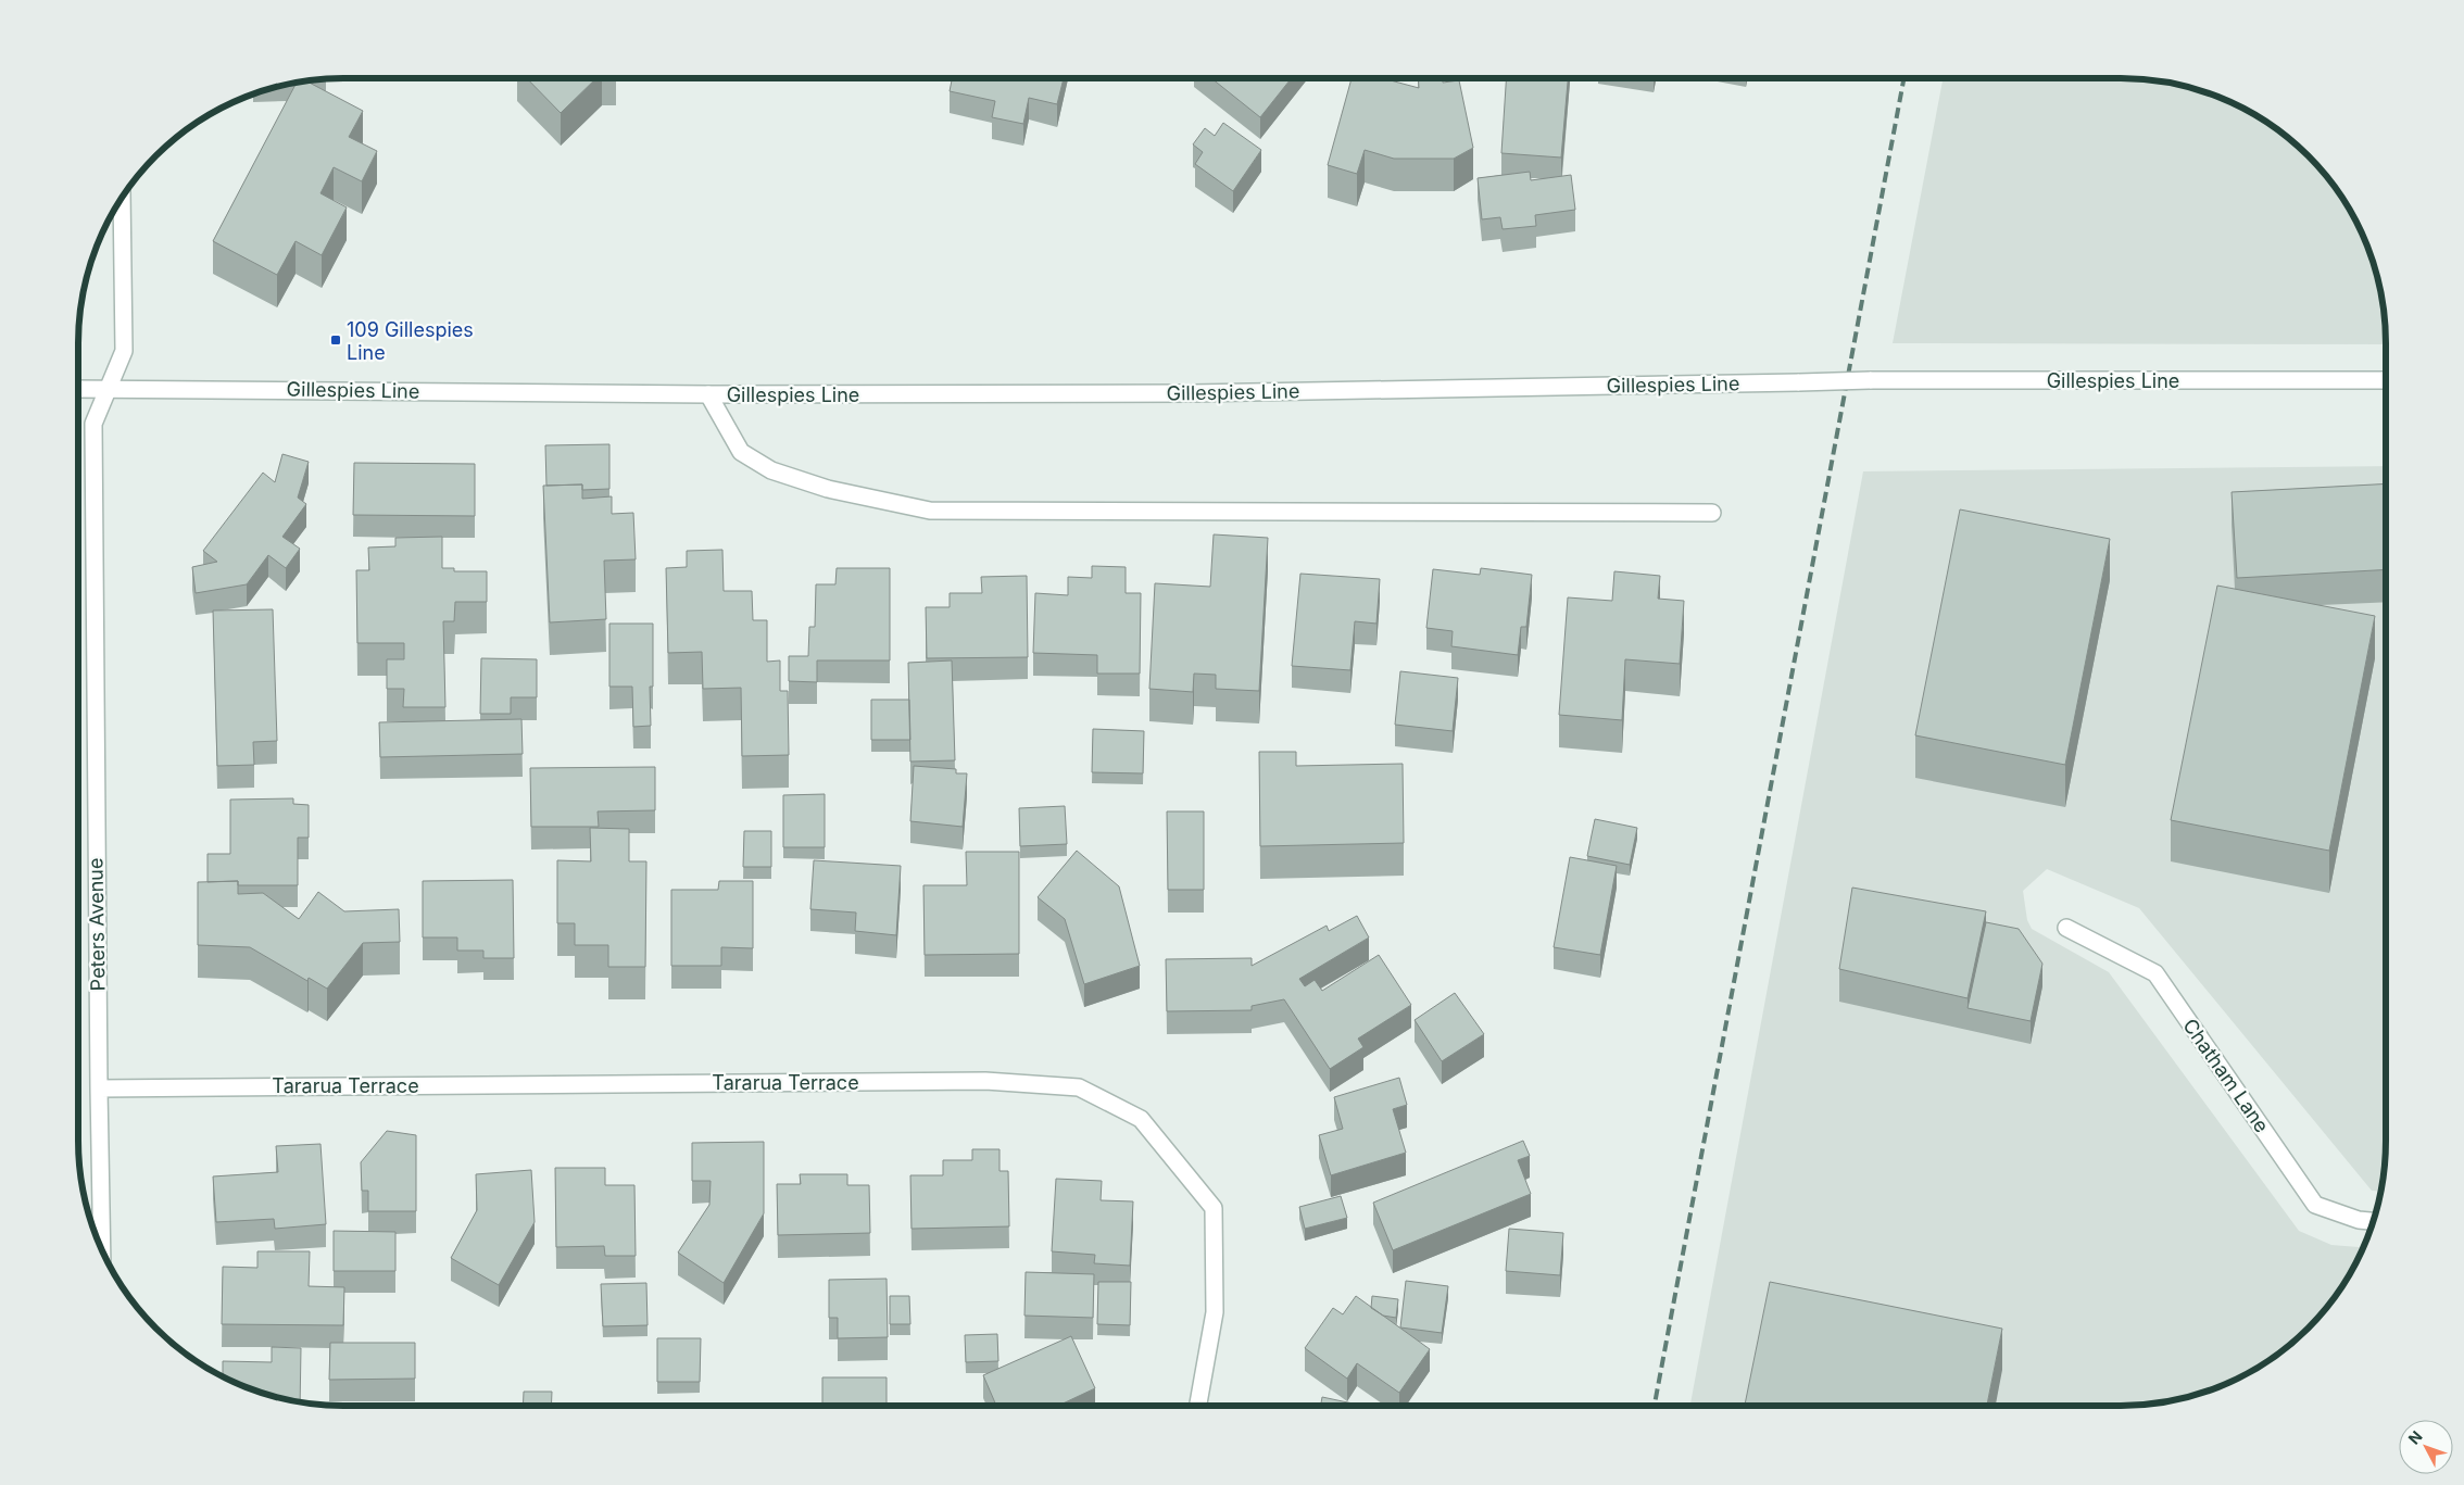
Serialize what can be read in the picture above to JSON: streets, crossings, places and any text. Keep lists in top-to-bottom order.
{
  "streets": {
    "street": [
      "Gillespies Line",
      "Peters Avenue",
      "Chatham Lane",
      "Tararua Terrace"
    ]
  },
  "crossings": [
    ["Gillespies Line", "Peters Avenue"],
    ["Peters Avenue", "Tararua Terrace"]
  ],
  "places": {
    "transit": ["109 Gillespies Line"]
  },
  "north": "top left"
}
